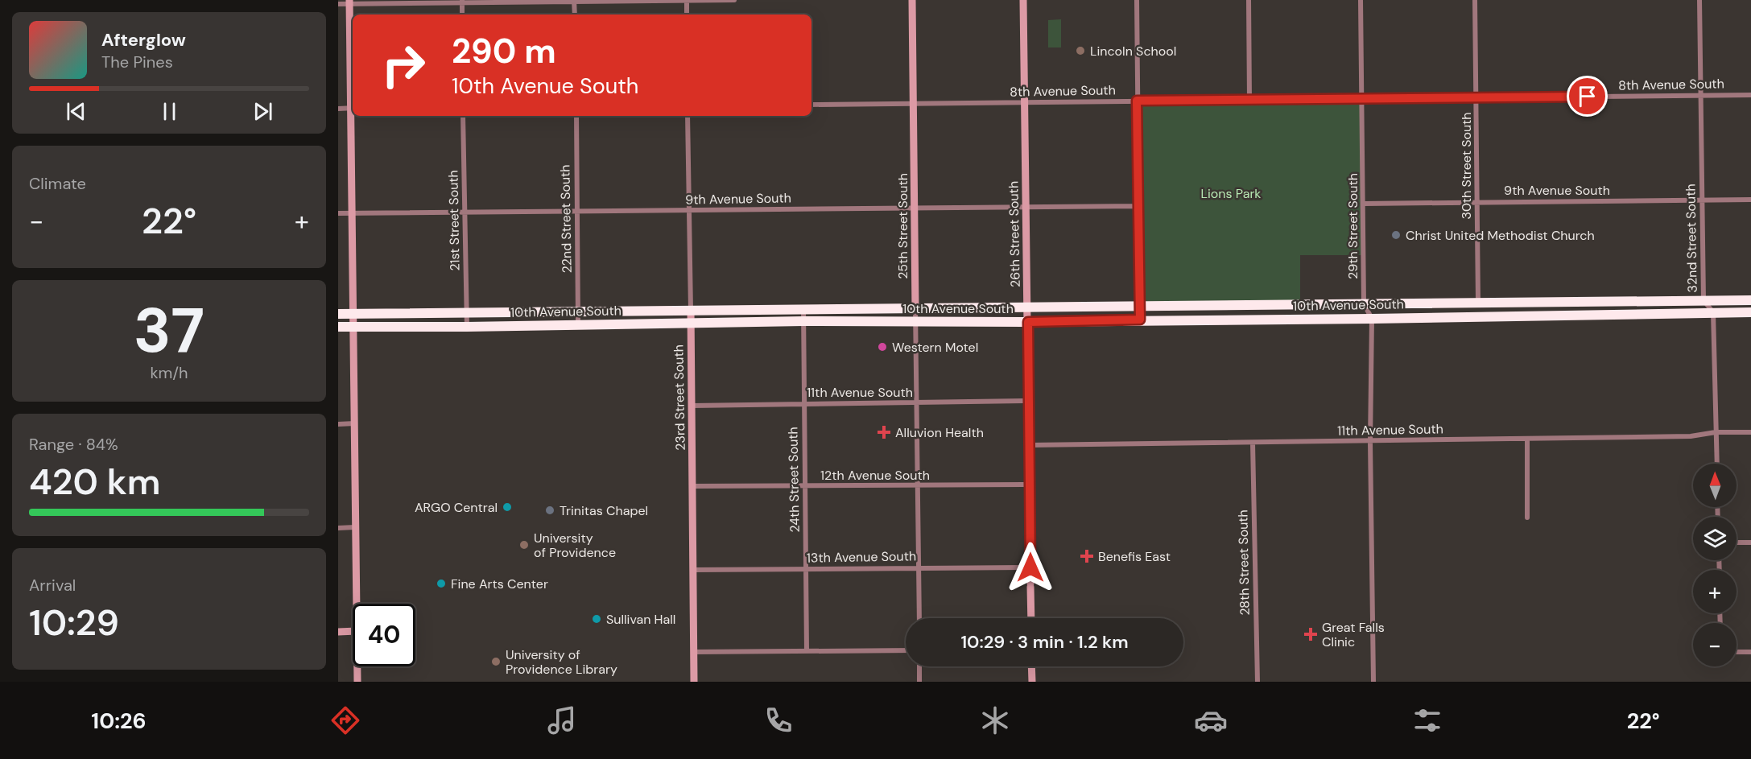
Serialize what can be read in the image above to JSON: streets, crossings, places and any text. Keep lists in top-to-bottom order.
{
  "streets": {
    "highway": ["10th Avenue South"],
    "street": [
      "8th Avenue South",
      "30th Street South",
      "9th Avenue South",
      "22nd Street South",
      "21st Street South",
      "25th Street South",
      "29th Street South",
      "26th Street South",
      "32nd Street South",
      "11th Avenue South",
      "23rd Street South",
      "12th Avenue South",
      "24th Street South",
      "13th Avenue South",
      "28th Street South"
    ]
  },
  "crossings": [
    ["8th Avenue South", "30th Street South"],
    ["8th Avenue South", "25th Street South"],
    ["8th Avenue South", "29th Street South"],
    ["8th Avenue South", "26th Street South"],
    ["8th Avenue South", "32nd Street South"],
    ["30th Street South", "9th Avenue South"],
    ["30th Street South", "10th Avenue South"],
    ["9th Avenue South", "22nd Street South"],
    ["9th Avenue South", "21st Street South"],
    ["9th Avenue South", "25th Street South"],
    ["9th Avenue South", "29th Street South"],
    ["9th Avenue South", "26th Street South"],
    ["9th Avenue South", "32nd Street South"],
    ["9th Avenue South", "23rd Street South"],
    ["22nd Street South", "10th Avenue South"],
    ["21st Street South", "10th Avenue South"],
    ["25th Street South", "10th Avenue South"],
    ["25th Street South", "11th Avenue South"],
    ["25th Street South", "12th Avenue South"],
    ["25th Street South", "13th Avenue South"],
    ["29th Street South", "10th Avenue South"],
    ["29th Street South", "11th Avenue South"],
    ["26th Street South", "10th Avenue South"],
    ["26th Street South", "11th Avenue South"],
    ["26th Street South", "12th Avenue South"],
    ["26th Street South", "13th Avenue South"],
    ["32nd Street South", "10th Avenue South"],
    ["10th Avenue South", "23rd Street South"],
    ["10th Avenue South", "24th Street South"],
    ["11th Avenue South", "23rd Street South"],
    ["11th Avenue South", "24th Street South"],
    ["11th Avenue South", "28th Street South"],
    ["23rd Street South", "12th Avenue South"],
    ["23rd Street South", "13th Avenue South"],
    ["12th Avenue South", "24th Street South"],
    ["24th Street South", "13th Avenue South"]
  ],
  "parks": ["Lions Park"],
  "places": {
    "other": [
      "Lincoln School",
      "Christ United Methodist Church",
      "Western Motel",
      "ARGO Central",
      "Trinitas Chapel",
      "University of Providence",
      "Fine Arts Center",
      "Sullivan Hall",
      "University of Providence Library"
    ],
    "health": ["Alluvion Health", "Benefis East", "Great Falls Clinic"]
  },
  "north": "top",
  "page": {
    "turn": ["290 m", "10th Avenue South"],
    "song": ["Afterglow", "The Pines"],
    "tile": [
      "Climate",
      ["37", "km/h"],
      ["Range · 84%", "420 km"],
      ["Arrival", "10:29"]
    ],
    "heat": ["−", "22°", "+"],
    "map_buttons": ["+", "−"],
    "limit": "40",
    "trip": "10:29 · 3 min · 1.2 km",
    "tabs": ["10:26", "22°"]
  }
}
